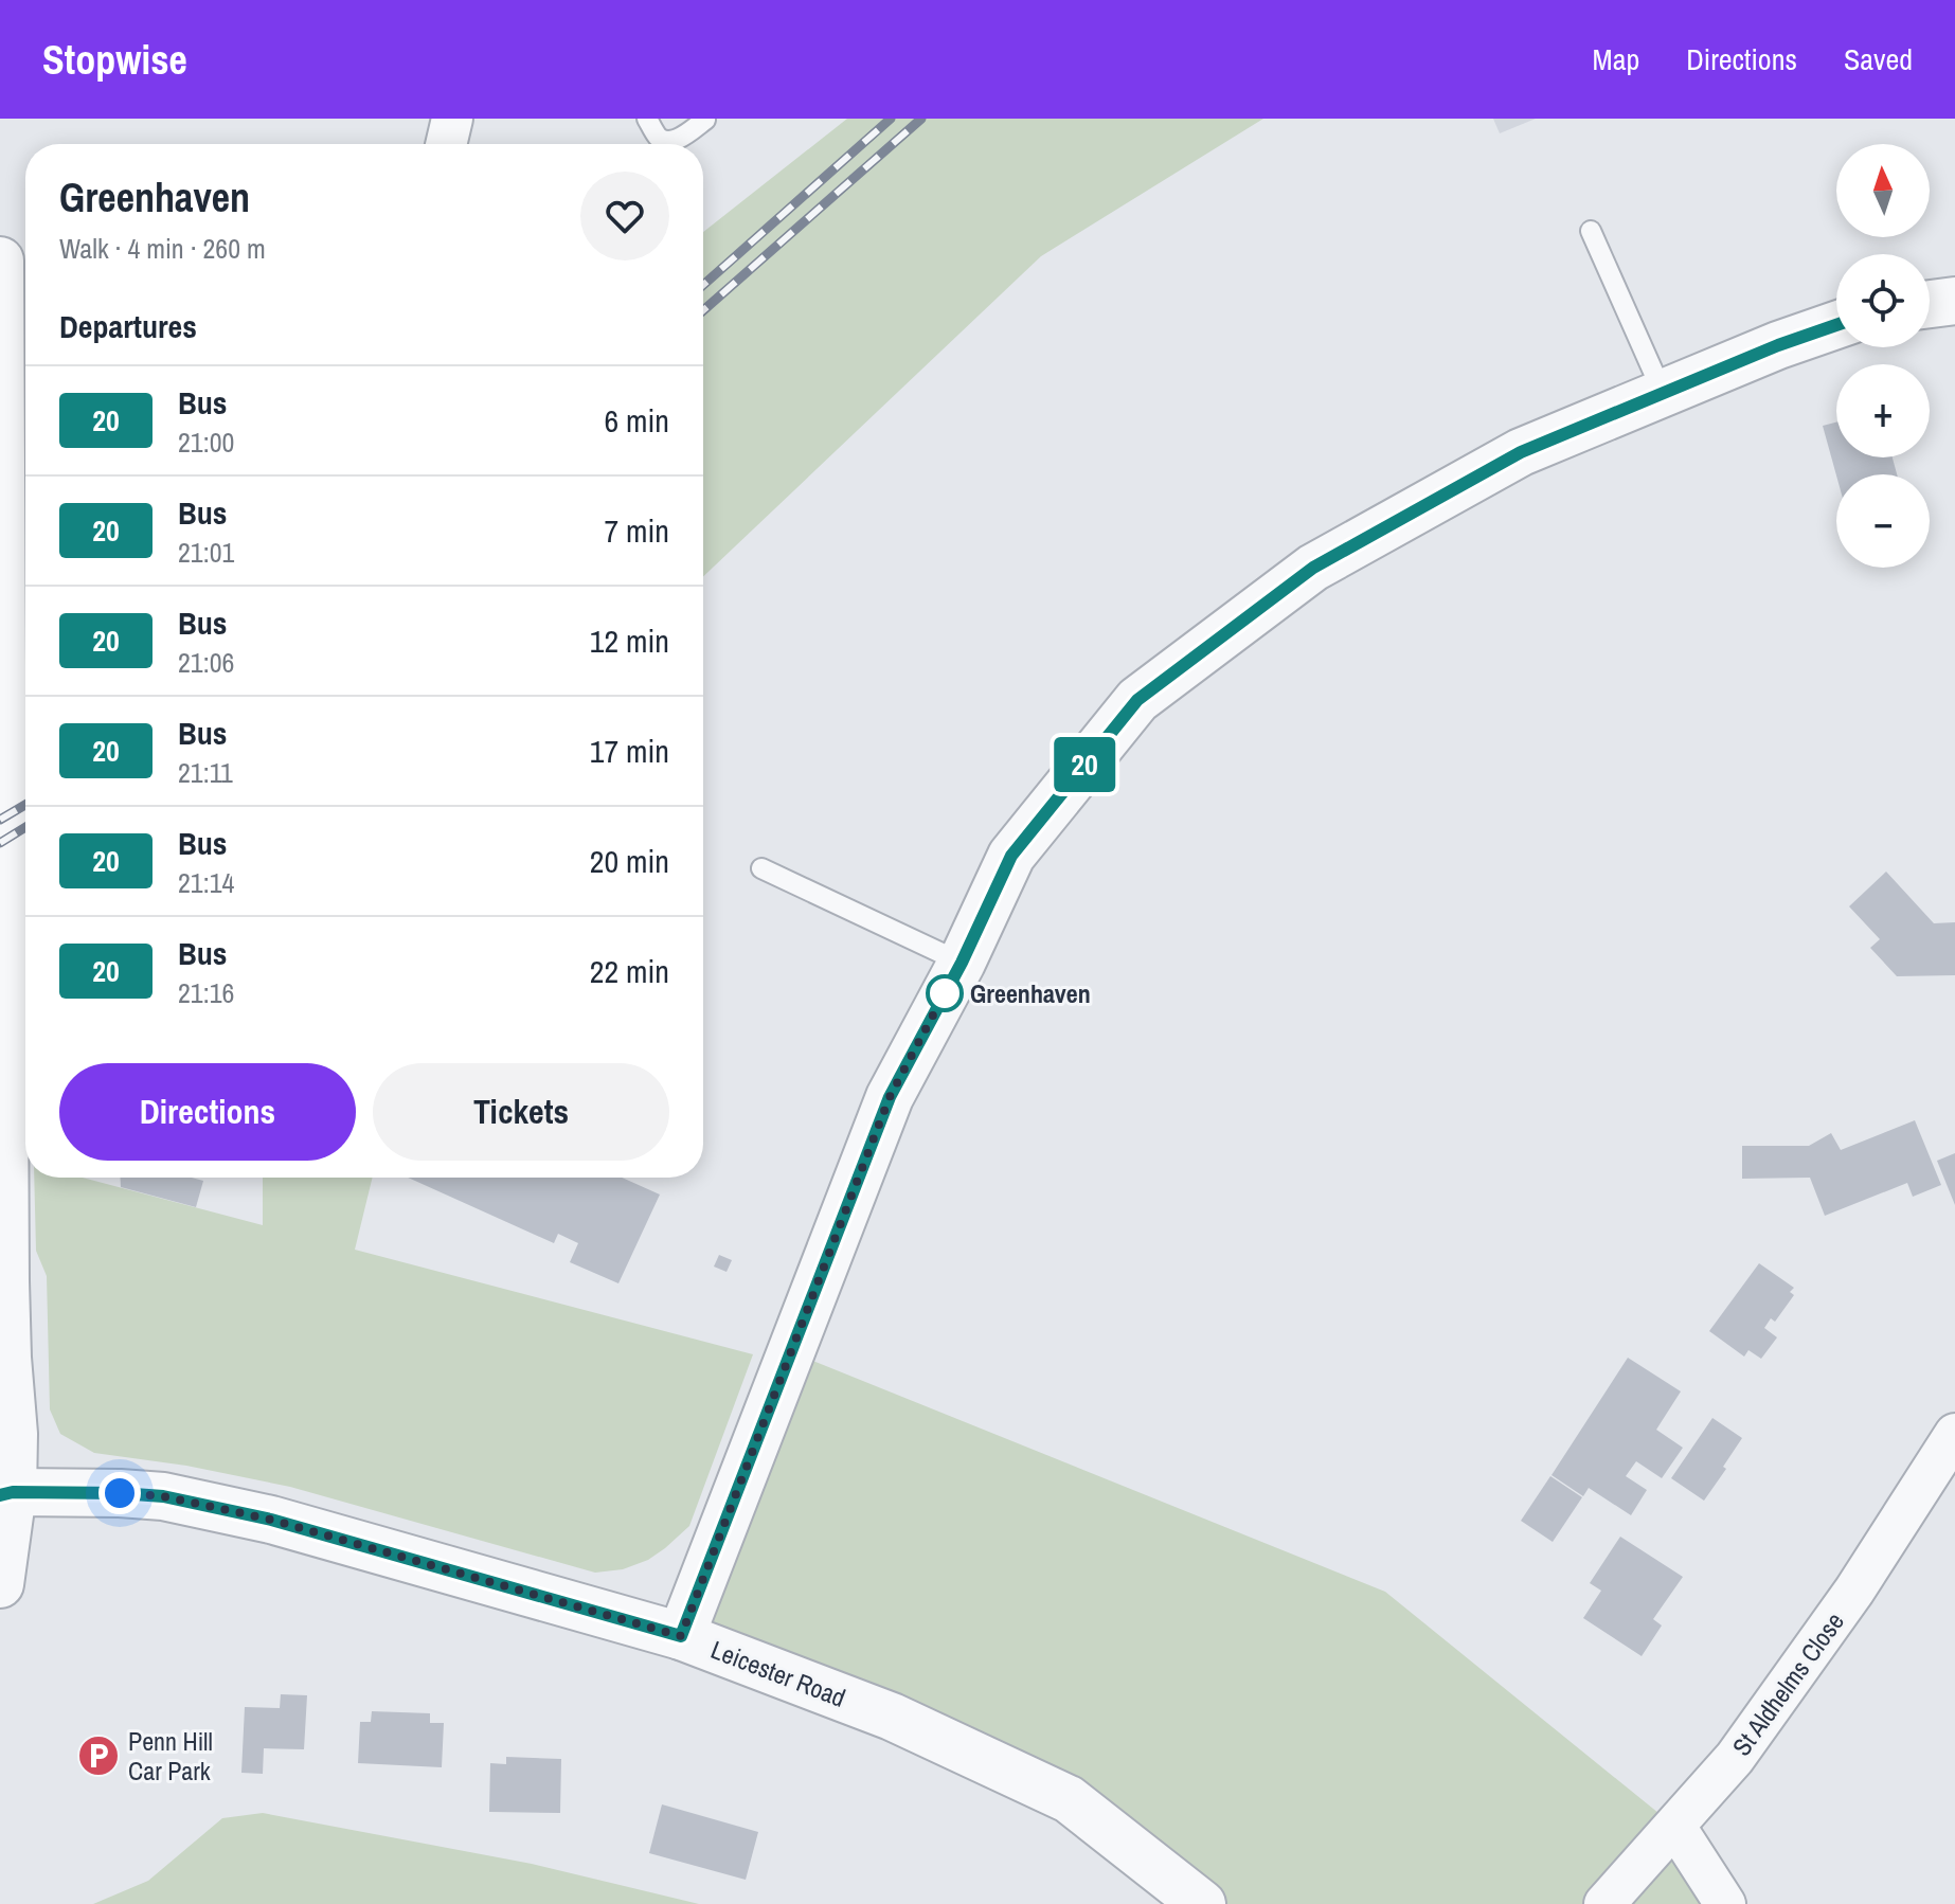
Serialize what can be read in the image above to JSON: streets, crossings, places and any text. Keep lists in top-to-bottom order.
{
  "streets": {
    "street": ["Leicester Road", "St Aldhelms Close"]
  },
  "places": {
    "other": ["Greenhaven"],
    "parking": ["Penn Hill Car Park"]
  },
  "lines": ["bus line 20"],
  "north": "top",
  "page": {
    "header": "Stopwise",
    "nav": ["Map", "Directions", "Saved"],
    "on_map": "20",
    "map_buttons": ["+", "−"],
    "heading": [
      ["Greenhaven", "Walk · 4 min · 260 m"],
      "Departures"
    ],
    "list": [
      {
        "mark": "20",
        "name": "Bus",
        "note": "21:00",
        "value": "6 min"
      },
      {
        "mark": "20",
        "name": "Bus",
        "note": "21:01",
        "value": "7 min"
      },
      {
        "mark": "20",
        "name": "Bus",
        "note": "21:06",
        "value": "12 min"
      },
      {
        "mark": "20",
        "name": "Bus",
        "note": "21:11",
        "value": "17 min"
      },
      {
        "mark": "20",
        "name": "Bus",
        "note": "21:14",
        "value": "20 min"
      },
      {
        "mark": "20",
        "name": "Bus",
        "note": "21:16",
        "value": "22 min"
      }
    ],
    "buttons": ["Directions", "Tickets"]
  }
}
